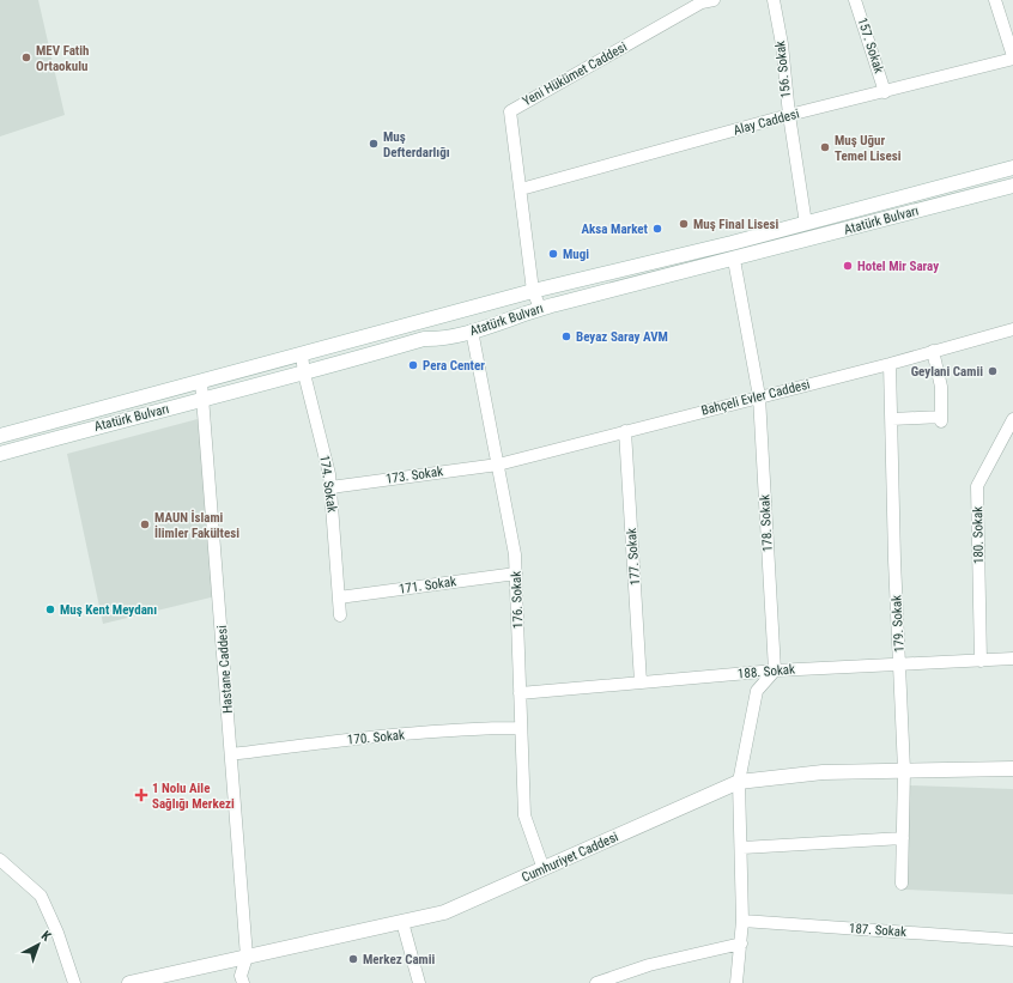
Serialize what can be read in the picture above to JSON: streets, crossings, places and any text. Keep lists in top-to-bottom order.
{
  "streets": {
    "main road": ["Atatürk Bulvarı", "Cumhuriyet Caddesi"],
    "street": [
      "157. Sokak",
      "156. Sokak",
      "Yeni Hükümet Caddesi",
      "Alay Caddesi",
      "Bahçeli Evler Caddesi",
      "173. Sokak",
      "174. Sokak",
      "178. Sokak",
      "180. Sokak",
      "177. Sokak",
      "171. Sokak",
      "176. Sokak",
      "179. Sokak",
      "Hastane Caddesi",
      "188. Sokak",
      "170. Sokak",
      "187. Sokak"
    ]
  },
  "crossings": [
    ["157. Sokak", "Alay Caddesi"],
    ["156. Sokak", "Alay Caddesi"],
    ["156. Sokak", "Atatürk Bulvarı"],
    ["Yeni Hükümet Caddesi", "Alay Caddesi"],
    ["Yeni Hükümet Caddesi", "Atatürk Bulvarı"],
    ["Atatürk Bulvarı", "174. Sokak"],
    ["Atatürk Bulvarı", "178. Sokak"],
    ["Atatürk Bulvarı", "176. Sokak"],
    ["Atatürk Bulvarı", "Hastane Caddesi"],
    ["Bahçeli Evler Caddesi", "173. Sokak"],
    ["Bahçeli Evler Caddesi", "178. Sokak"],
    ["Bahçeli Evler Caddesi", "177. Sokak"],
    ["Bahçeli Evler Caddesi", "176. Sokak"],
    ["Bahçeli Evler Caddesi", "179. Sokak"],
    ["173. Sokak", "174. Sokak"],
    ["173. Sokak", "176. Sokak"],
    ["174. Sokak", "171. Sokak"],
    ["178. Sokak", "188. Sokak"],
    ["180. Sokak", "188. Sokak"],
    ["177. Sokak", "188. Sokak"],
    ["171. Sokak", "176. Sokak"],
    ["176. Sokak", "188. Sokak"],
    ["176. Sokak", "170. Sokak"],
    ["176. Sokak", "Cumhuriyet Caddesi"],
    ["179. Sokak", "188. Sokak"],
    ["179. Sokak", "Cumhuriyet Caddesi"],
    ["Hastane Caddesi", "170. Sokak"],
    ["Hastane Caddesi", "Cumhuriyet Caddesi"]
  ],
  "places": {
    "other": [
      "MEV Fatih Ortaokulu",
      "Muş Defterdarlığı",
      "Muş Uğur Temel Lisesi",
      "Muş Final Lisesi",
      "Aksa Market",
      "Mugi",
      "Hotel Mir Saray",
      "Beyaz Saray AVM",
      "Pera Center",
      "Geylani Camii",
      "MAUN İslami İlimler Fakültesi",
      "Muş Kent Meydanı",
      "Merkez Camii"
    ],
    "health": ["1 Nolu Aile Sağlığı Merkezi"]
  },
  "north": "top right"
}
